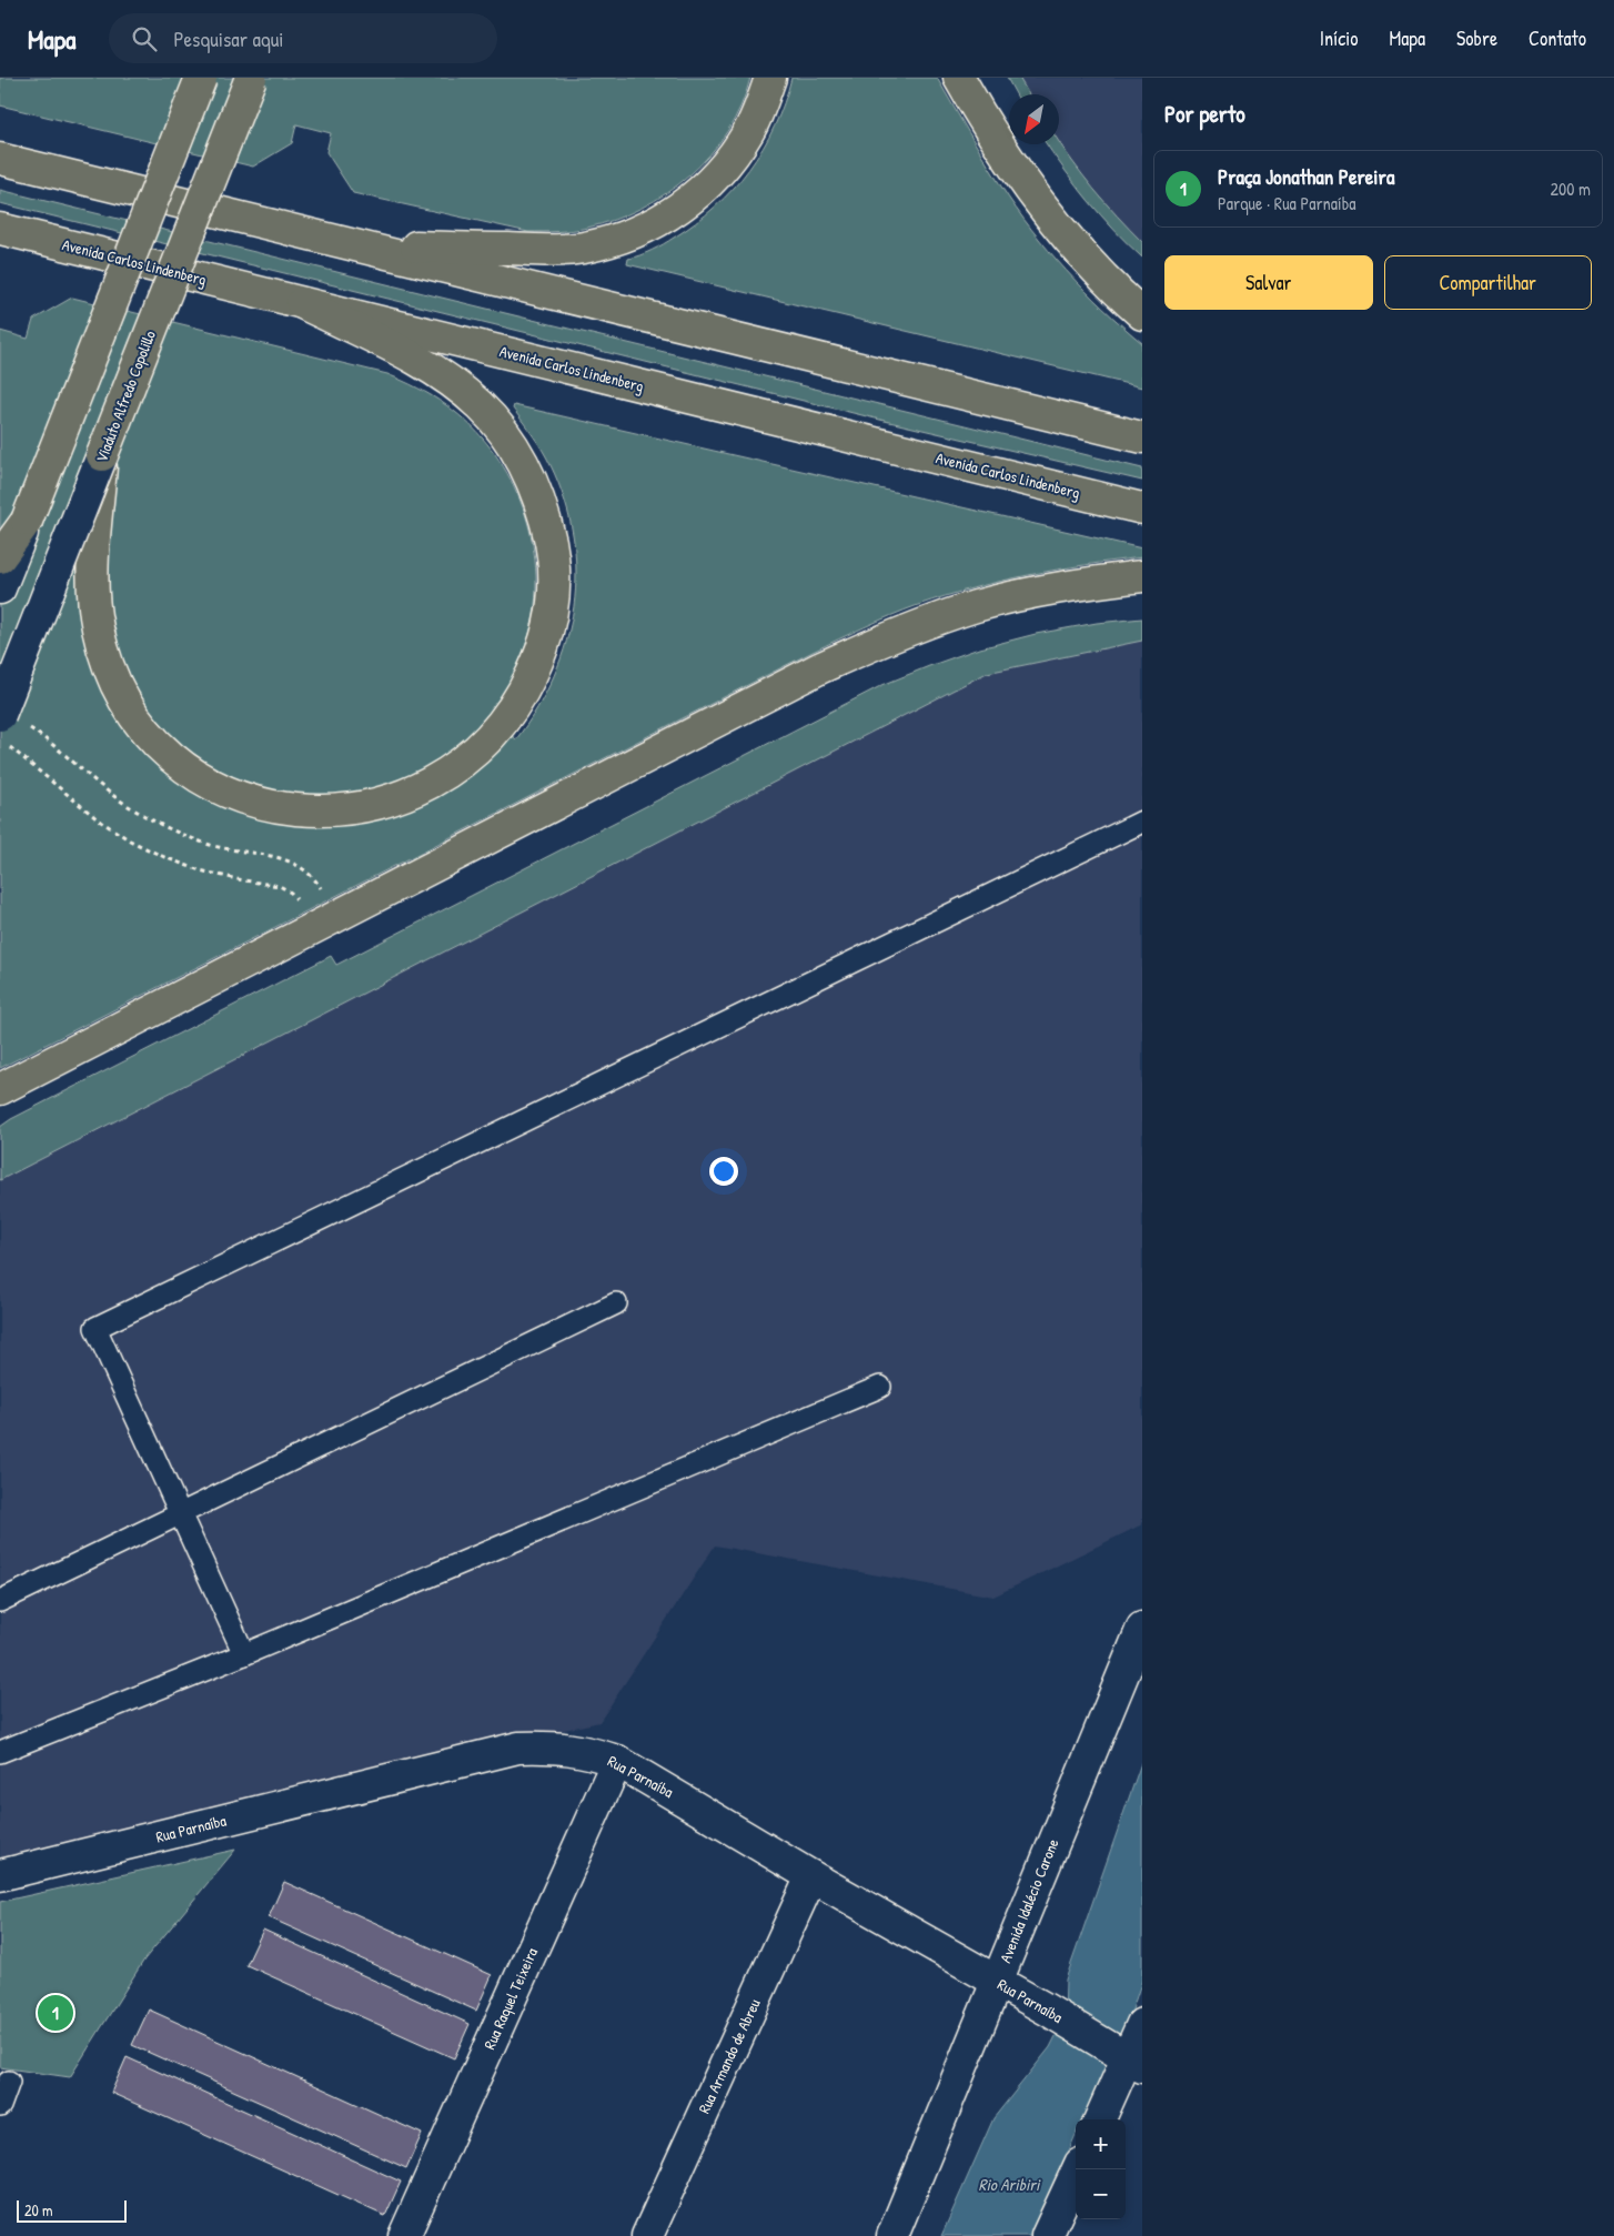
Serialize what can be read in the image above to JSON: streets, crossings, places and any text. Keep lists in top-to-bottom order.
{
  "streets": {
    "main road": ["Avenida Carlos Lindenberg", "Viaduto Alfredo Copolillo"],
    "street": [
      "Rua Parnaíba",
      "Avenida Idalécio Carone",
      "Rua Raquel Teixeira",
      "Rua Armando de Abreu"
    ]
  },
  "crossings": [
    ["Rua Parnaíba", "Avenida Idalécio Carone"],
    ["Rua Parnaíba", "Rua Raquel Teixeira"],
    ["Rua Parnaíba", "Rua Armando de Abreu"]
  ],
  "water": ["Rio Aribiri"],
  "scale_bar": "20 m",
  "north": "bottom left",
  "page": {
    "header": "Mapa",
    "search": "Pesquisar aqui",
    "nav": [
      "Início",
      "Mapa",
      "Sobre",
      "Contato"
    ],
    "heading": "Por perto",
    "list": [
      {
        "mark": "1",
        "name": "Praça Jonathan Pereira",
        "note": "Parque · Rua Parnaíba",
        "value": "200 m"
      }
    ],
    "buttons": ["Salvar", "Compartilhar"],
    "pins": "1",
    "map_buttons": ["+", "−"],
    "scale": "20 m"
  }
}
